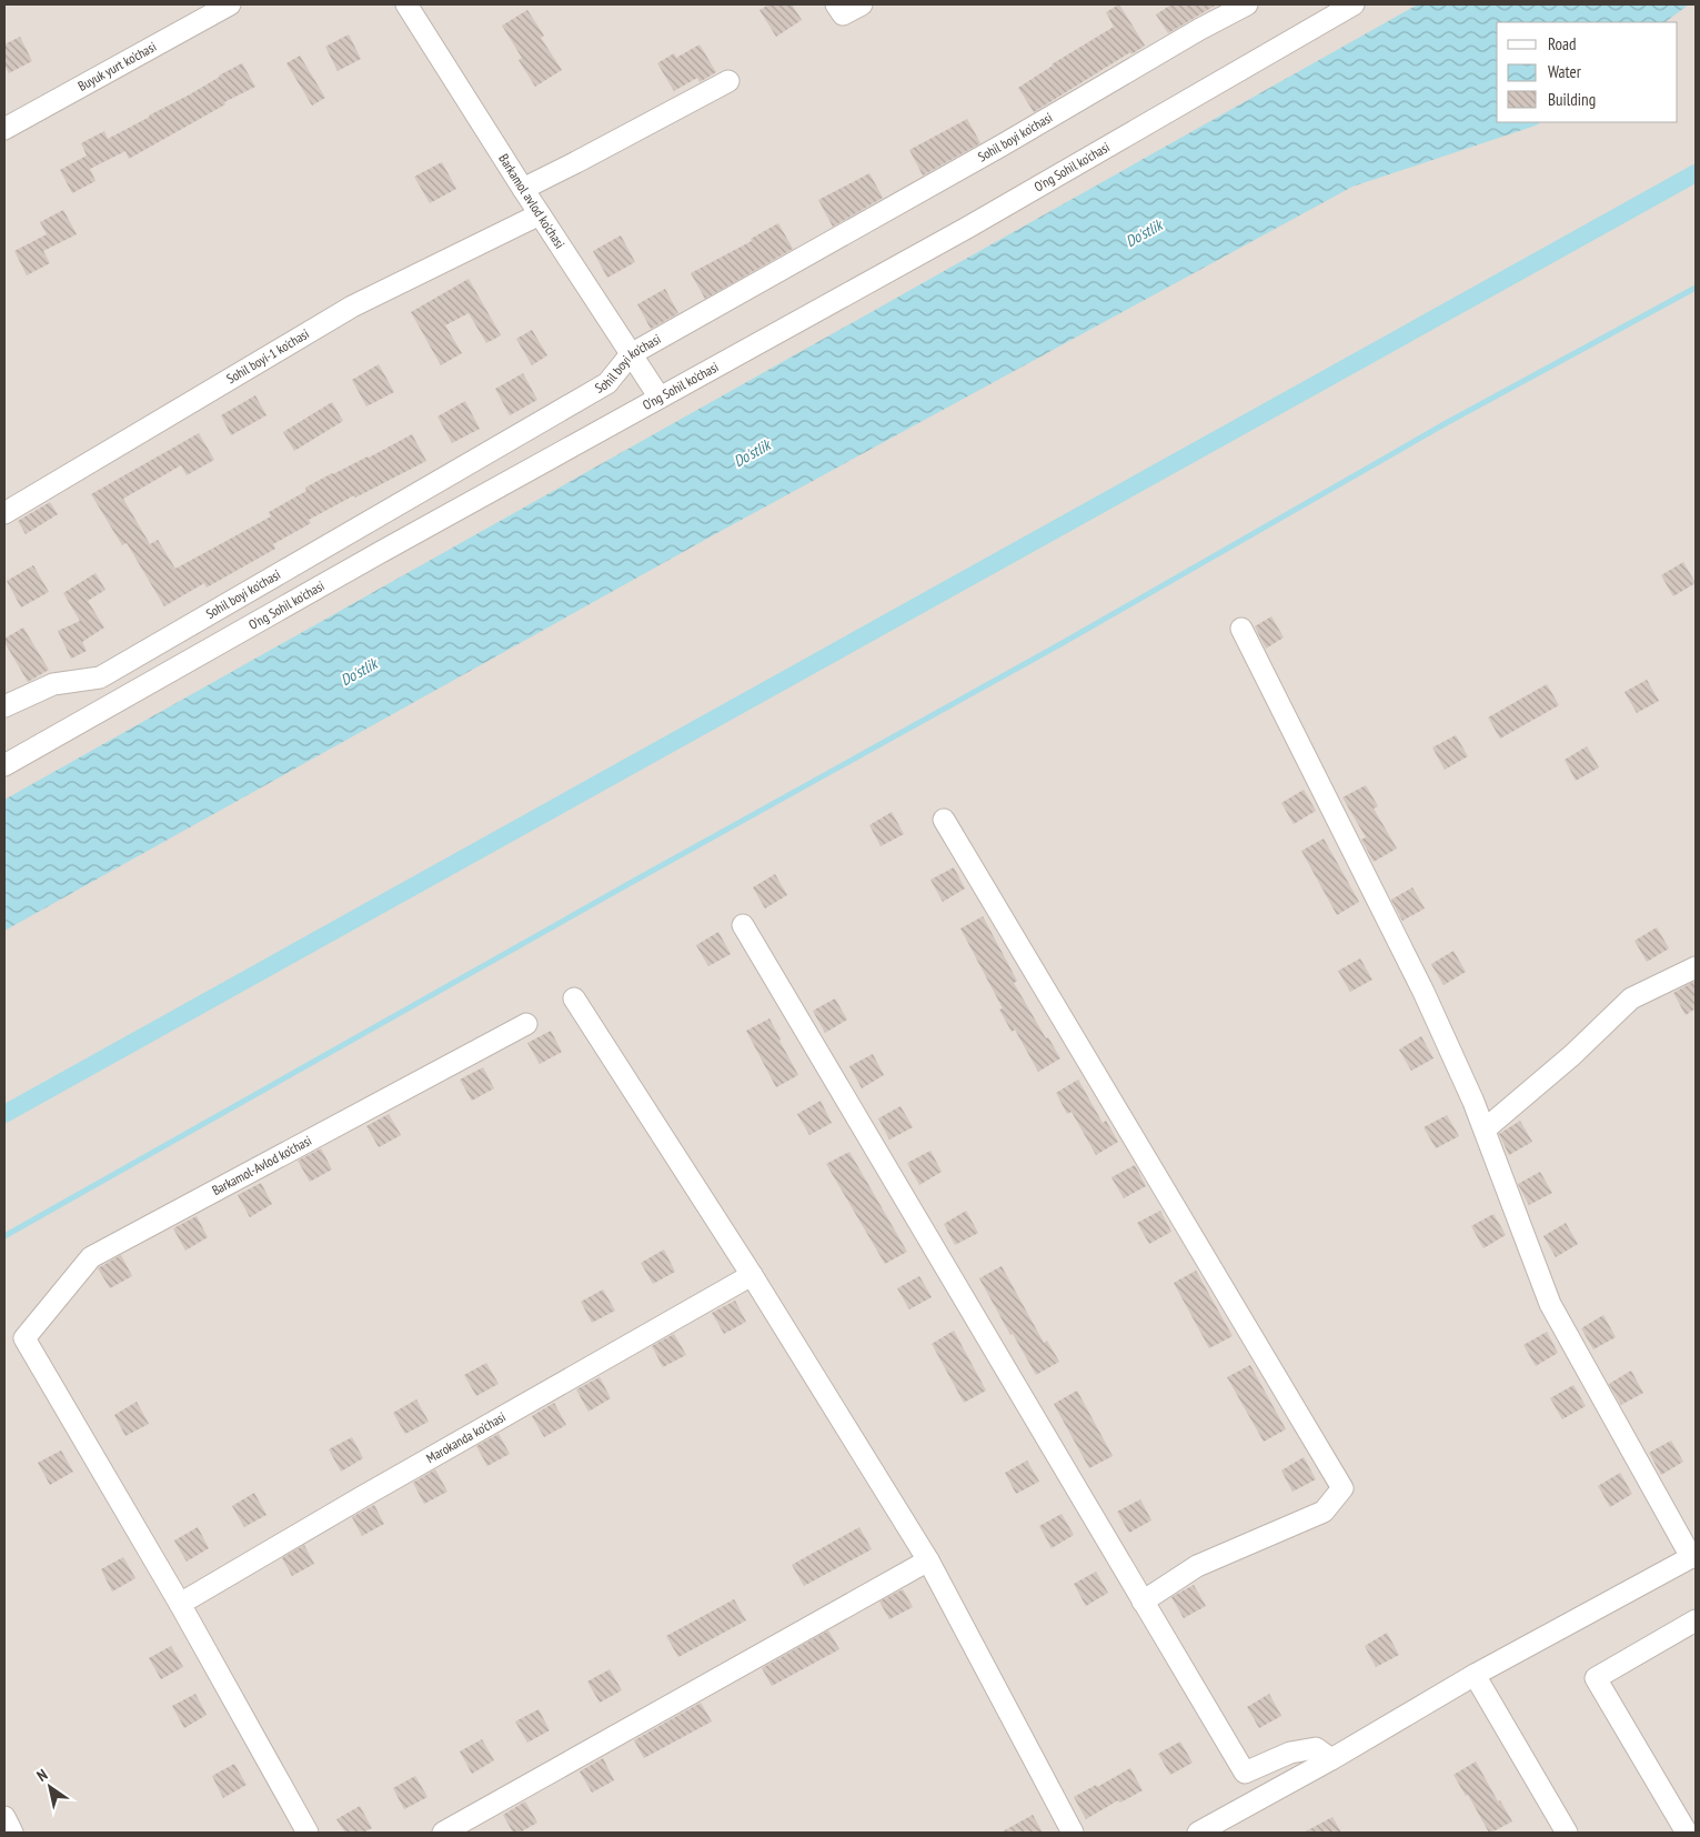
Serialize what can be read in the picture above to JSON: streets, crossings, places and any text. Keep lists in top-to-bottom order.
{
  "streets": {
    "street": [
      "Buyuk yurt ko'chasi",
      "Sohil boyi ko'chasi",
      "O'ng Sohil ko'chasi",
      "Barkamol avlod ko'chasi",
      "Sohil boyi-1 ko'chasi",
      "Barkamol-Avlod ko'chasi",
      "Marokanda ko'chasi"
    ]
  },
  "crossings": [
    ["Sohil boyi ko'chasi", "Barkamol avlod ko'chasi"],
    ["O'ng Sohil ko'chasi", "Barkamol avlod ko'chasi"],
    ["Barkamol avlod ko'chasi", "Sohil boyi-1 ko'chasi"],
    ["Barkamol-Avlod ko'chasi", "Marokanda ko'chasi"]
  ],
  "water": ["Do'stlik"],
  "legend": ["Road", "Water", "Building"],
  "north": "top left"
}
